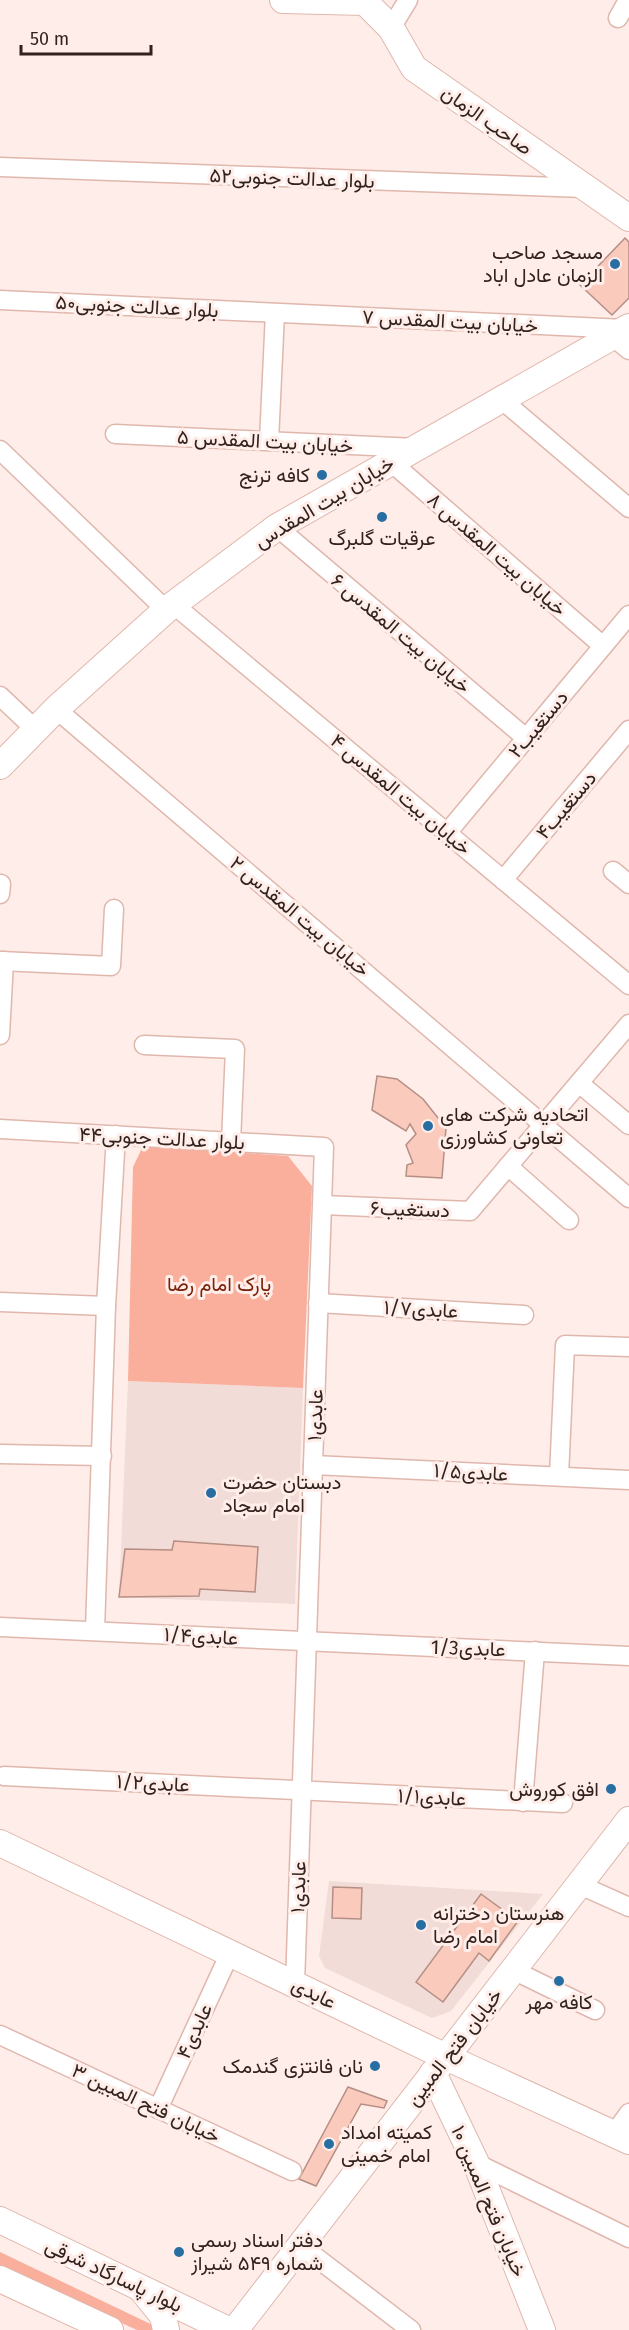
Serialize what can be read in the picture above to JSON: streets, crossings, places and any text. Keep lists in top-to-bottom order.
{
  "streets": {
    "street": [
      "صاحب الزمان",
      "بلوار عدالت جنوبی۵۲",
      "بلوار عدالت جنوبی۵۰",
      "خیابان بیت المقدس ۷",
      "خیابان بیت المقدس ۵",
      "خیابان بیت المقدس",
      "خیابان بیت المقدس ۸",
      "خیابان بیت المقدس ۶",
      "۲دستغیب",
      "خیابان بیت المقدس ۴",
      "دستغیب۴",
      "خیابان بیت المقدس ۲",
      "بلوار عدالت جنوبی۴۴",
      "دستغیب۶",
      "عابدی۱/۷",
      "۱عابدی",
      "عابدی۱/۵",
      "عابدی۱/۴",
      "عابدی1/3",
      "عابدی۱/۲",
      "عابدی۱/۱",
      "عابدی۱",
      "عابدی",
      "عابدی۴",
      "خیابان فتح المبین",
      "خیابان فتح المبین ۳",
      "خیابان فتح المبین ۱۰",
      "بلوار پاسارگاد شرقی"
    ]
  },
  "crossings": [
    ["صاحب الزمان", "بلوار عدالت جنوبی۵۲"],
    ["بلوار عدالت جنوبی۵۰", "خیابان بیت المقدس ۷"],
    ["خیابان بیت المقدس ۷", "خیابان بیت المقدس"],
    ["خیابان بیت المقدس ۵", "خیابان بیت المقدس"],
    ["خیابان بیت المقدس", "خیابان بیت المقدس ۸"],
    ["خیابان بیت المقدس", "خیابان بیت المقدس ۶"],
    ["خیابان بیت المقدس", "خیابان بیت المقدس ۴"],
    ["خیابان بیت المقدس", "خیابان بیت المقدس ۲"],
    ["خیابان بیت المقدس ۸", "۲دستغیب"],
    ["خیابان بیت المقدس ۶", "۲دستغیب"],
    ["۲دستغیب", "خیابان بیت المقدس ۴"],
    ["خیابان بیت المقدس ۴", "دستغیب۴"],
    ["خیابان بیت المقدس ۲", "دستغیب۶"],
    ["بلوار عدالت جنوبی۴۴", "۱عابدی"],
    ["دستغیب۶", "۱عابدی"],
    ["عابدی۱/۷", "۱عابدی"],
    ["۱عابدی", "عابدی۱/۵"],
    ["۱عابدی", "عابدی۱/۴"],
    ["۱عابدی", "عابدی1/3"],
    ["۱عابدی", "عابدی۱/۲"],
    ["۱عابدی", "عابدی۱/۱"],
    ["۱عابدی", "عابدی۱"],
    ["عابدی۱/۴", "عابدی1/3"],
    ["عابدی۱/۲", "عابدی۱/۱"],
    ["عابدی۱/۲", "عابدی۱"],
    ["عابدی۱/۱", "عابدی۱"],
    ["عابدی۱", "عابدی"],
    ["عابدی", "عابدی۴"],
    ["عابدی", "خیابان فتح المبین"],
    ["عابدی", "خیابان فتح المبین ۱۰"],
    ["عابدی۴", "خیابان فتح المبین ۳"],
    ["خیابان فتح المبین", "خیابان فتح المبین ۱۰"]
  ],
  "parks": ["پارک امام رضا"],
  "places": [
    "مسجد صاحب الزمان عادل اباد",
    "کافه ترنج",
    "عرقیات گلبرگ",
    "اتحادیه شرکت های تعاونی کشاورزی",
    "دبستان حضرت امام سجاد",
    "افق کوروش",
    "هنرستان دخترانه امام رضا",
    "کافه مهر",
    "نان فانتزی گندمک",
    "کمیته امداد امام خمینی",
    "دفتر اسناد رسمی شماره ۵۴۹ شیراز"
  ],
  "scale_bar": "50 m"
}
